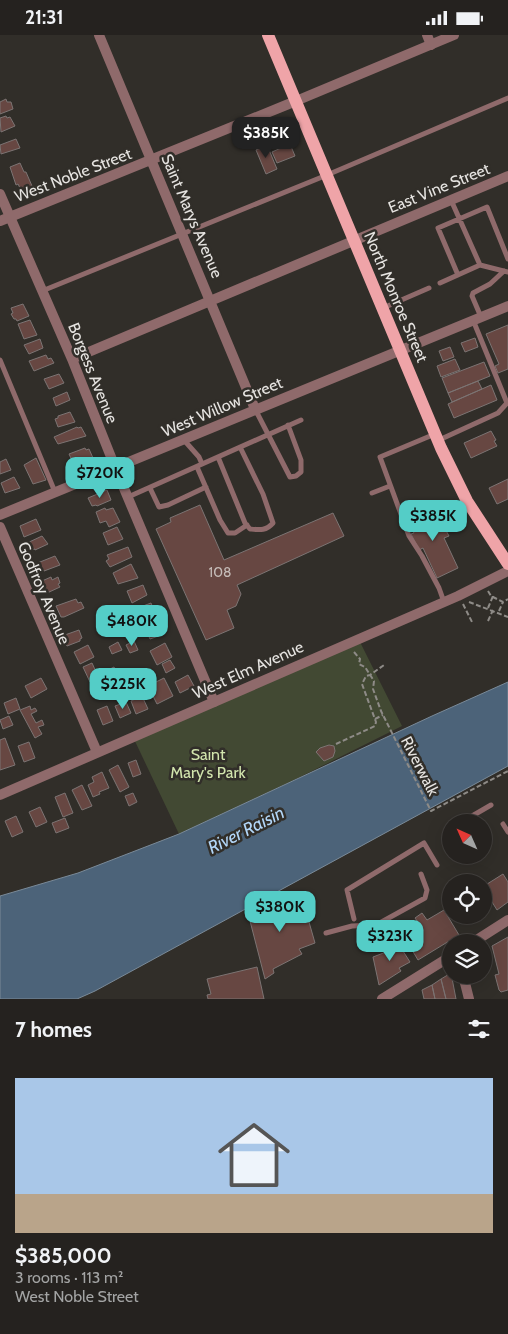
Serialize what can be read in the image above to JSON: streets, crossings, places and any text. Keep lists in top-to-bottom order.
{
  "streets": {
    "main road": ["North Monroe Street"],
    "street": [
      "West Noble Street",
      "East Vine Street",
      "Saint Marys Avenue",
      "Borgess Avenue",
      "West Willow Street",
      "Godfroy Avenue",
      "West Elm Avenue"
    ],
    "path": ["Riverwalk"]
  },
  "crossings": [
    ["West Noble Street", "Saint Marys Avenue"],
    ["West Noble Street", "North Monroe Street"],
    ["West Noble Street", "Borgess Avenue"],
    ["East Vine Street", "Saint Marys Avenue"],
    ["East Vine Street", "North Monroe Street"],
    ["East Vine Street", "Borgess Avenue"],
    ["Saint Marys Avenue", "West Willow Street"],
    ["North Monroe Street", "West Willow Street"],
    ["Borgess Avenue", "West Willow Street"],
    ["Borgess Avenue", "West Elm Avenue"],
    ["Godfroy Avenue", "West Elm Avenue"],
    ["West Elm Avenue", "Riverwalk"]
  ],
  "water": ["River Raisin"],
  "parks": ["Saint Mary's Park"],
  "house_numbers": ["108"],
  "north": "top left",
  "page": {
    "status": "21:31",
    "price": [
      "$385K",
      "$720K",
      "$385K",
      "$480K",
      "$225K",
      "$380K",
      "$323K"
    ],
    "heading": "7 homes",
    "list": [
      {
        "name": "$385,000",
        "note": "3 rooms · 113 m² · West Noble Street"
      }
    ]
  }
}
